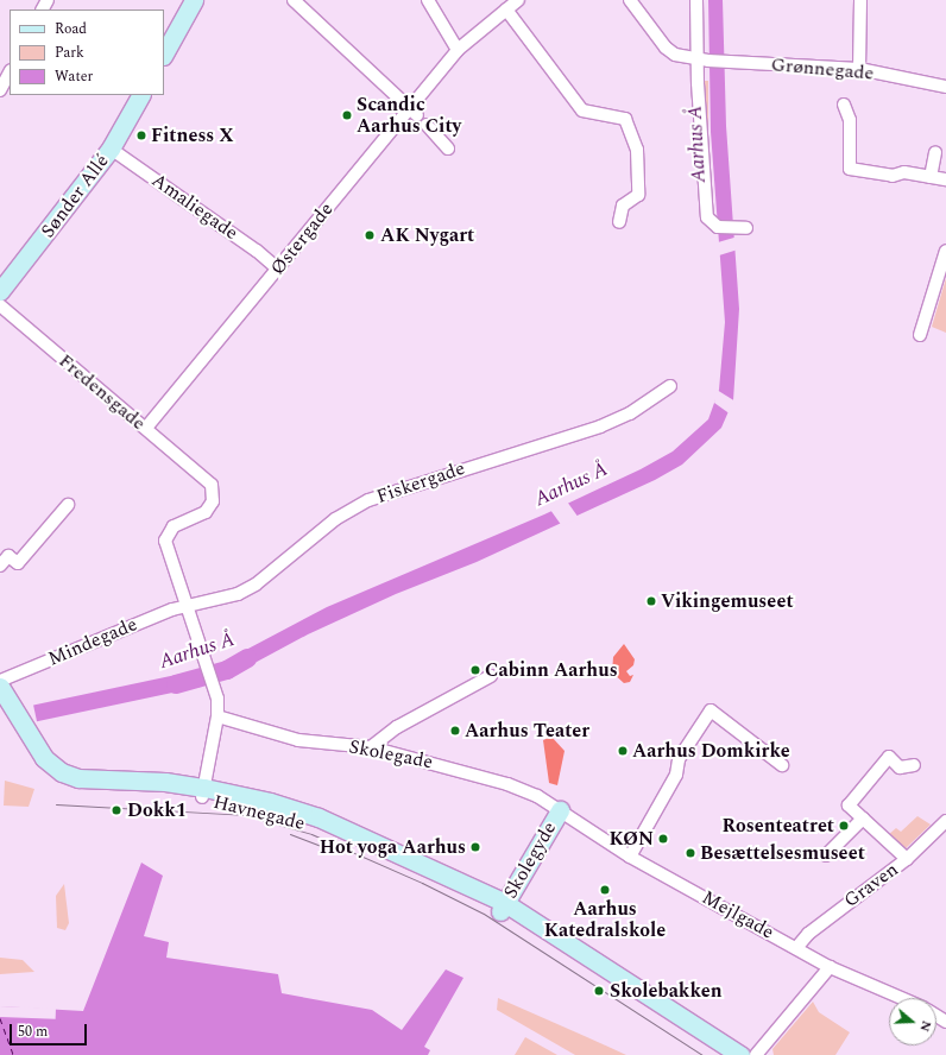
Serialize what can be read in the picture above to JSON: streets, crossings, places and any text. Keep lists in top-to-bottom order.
{
  "streets": {
    "street": [
      "Grønnegade",
      "Sønder Allé",
      "Amaliegade",
      "Østergade",
      "Fredensgade",
      "Fiskergade",
      "Mindegade",
      "Skolegade",
      "Havnegade",
      "Skolegyde",
      "Graven",
      "Mejlgade"
    ]
  },
  "crossings": [
    ["Sønder Allé", "Amaliegade"],
    ["Amaliegade", "Østergade"],
    ["Østergade", "Fredensgade"],
    ["Fredensgade", "Fiskergade"],
    ["Fredensgade", "Mindegade"],
    ["Fiskergade", "Mindegade"],
    ["Skolegade", "Skolegyde"],
    ["Skolegade", "Mejlgade"],
    ["Havnegade", "Skolegyde"],
    ["Skolegyde", "Mejlgade"],
    ["Graven", "Mejlgade"]
  ],
  "water": ["Aarhus Å"],
  "places": [
    "Scandic Aarhus City",
    "Fitness X",
    "AK Nygart",
    "Vikingemuseet",
    "Cabinn Aarhus",
    "Aarhus Teater",
    "Aarhus Domkirke",
    "Dokk1",
    "Rosenteatret",
    "KØN",
    "Hot yoga Aarhus",
    "Besættelsesmuseet",
    "Aarhus Katedralskole",
    "Skolebakken"
  ],
  "legend": ["Road", "Park", "Water"],
  "scale_bar": "50 m",
  "north": "right"
}
